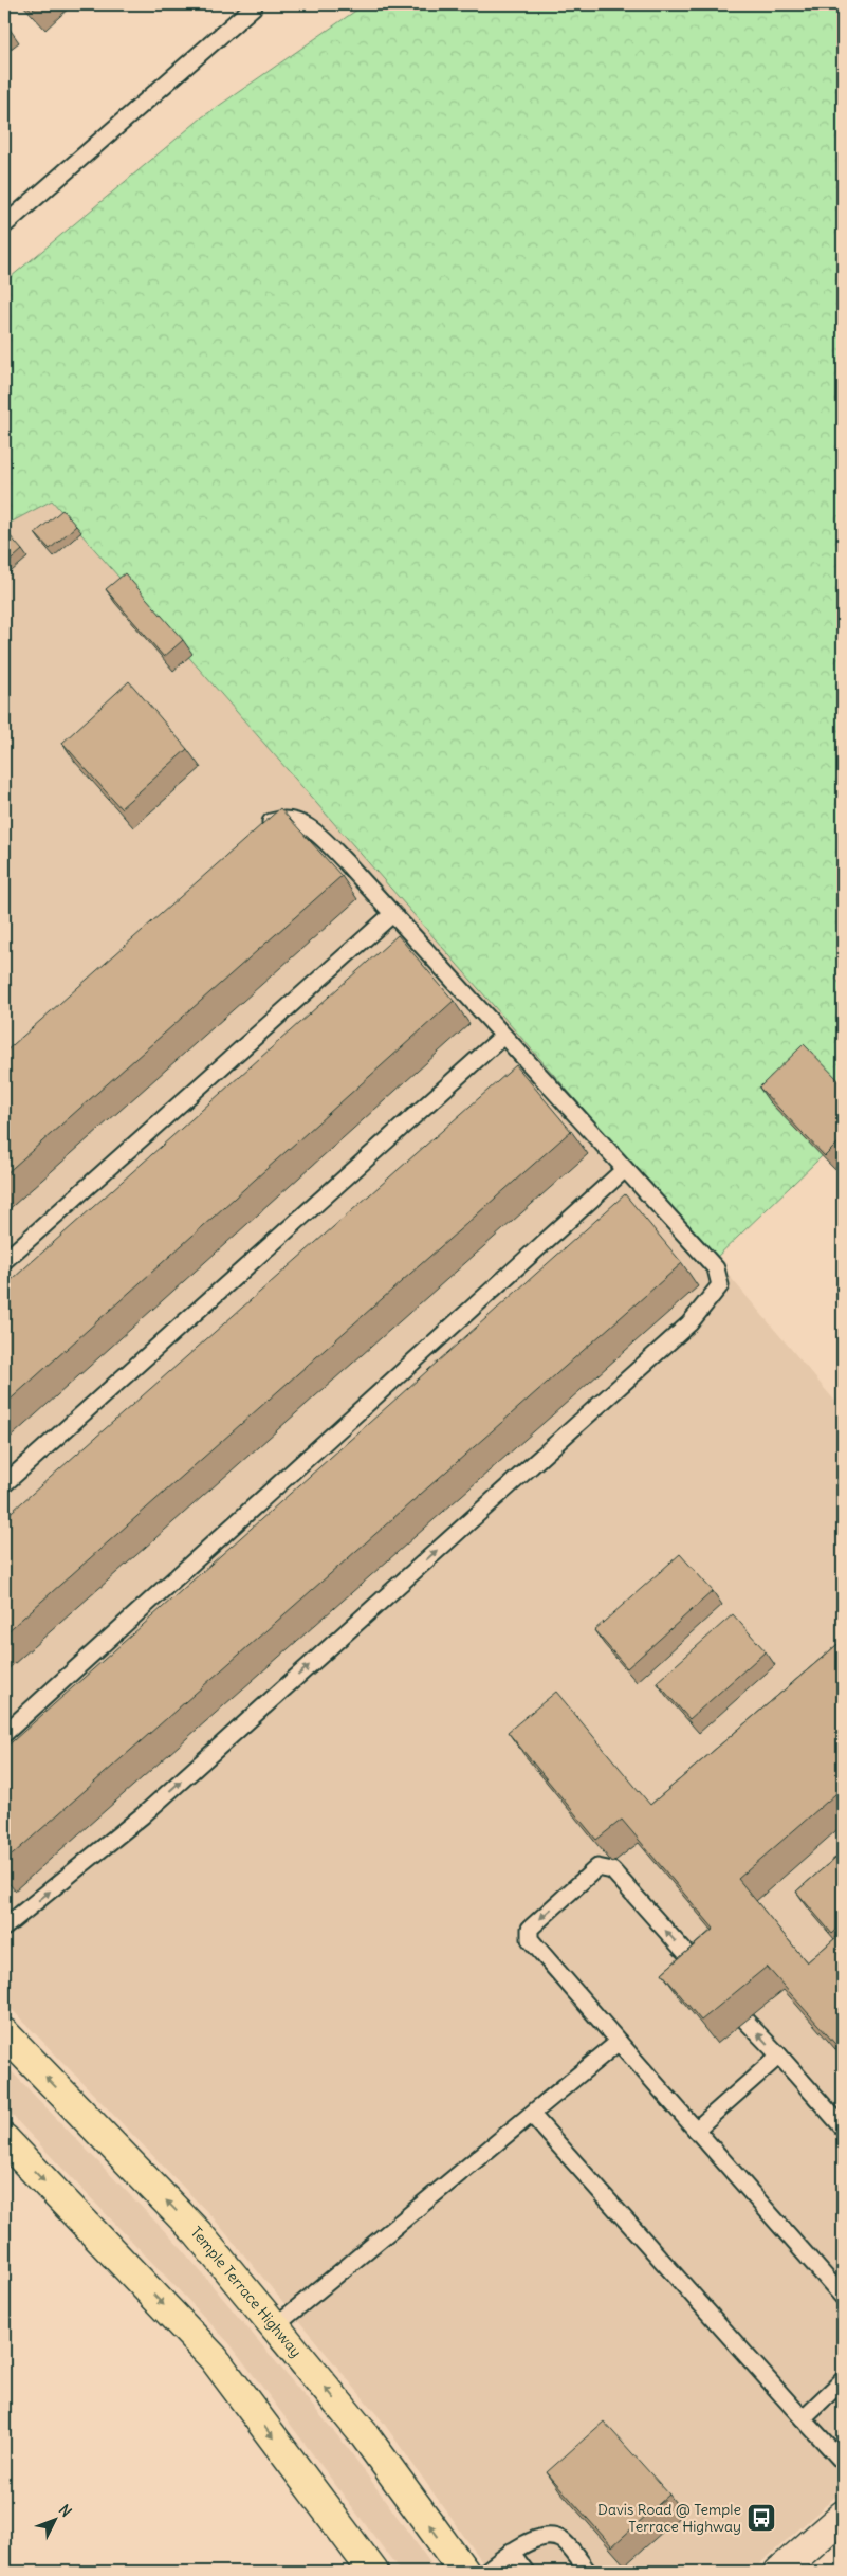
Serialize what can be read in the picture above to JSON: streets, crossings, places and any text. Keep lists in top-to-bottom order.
{
  "streets": {
    "main road": ["Temple Terrace Highway"]
  },
  "places": {
    "bus stop": ["Davis Road @ Temple Terrace Highway"]
  },
  "north": "top right"
}
